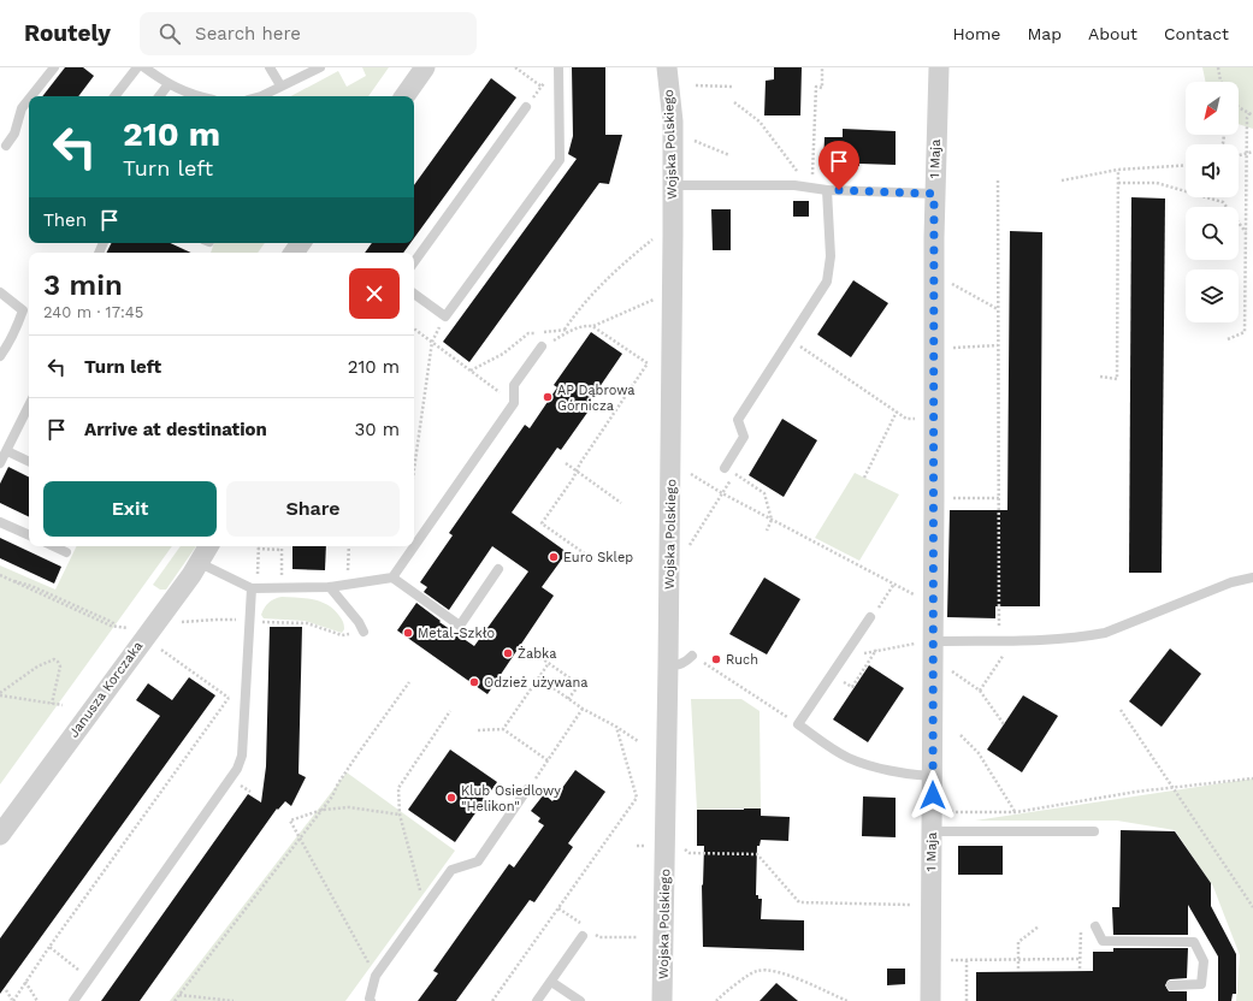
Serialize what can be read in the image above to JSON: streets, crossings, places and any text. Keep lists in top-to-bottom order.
{
  "streets": {
    "street": ["Wojska Polskiego", "1 Maja", "Janusza Korczaka"]
  },
  "places": [
    "AP Dąbrowa Górnicza",
    "Euro Sklep",
    "Metal-Szkło",
    "Żabka",
    "Ruch",
    "Odzież używana",
    "Klub Osiedlowy \"Helikon\""
  ],
  "north": "bottom left",
  "page": {
    "header": "Routely",
    "search": "Search here",
    "nav": [
      "Home",
      "Map",
      "About",
      "Contact"
    ],
    "turn": ["210 m", "Turn left"],
    "then": "Then",
    "heading": ["3 min", "240 m · 17:45"],
    "list": [
      {
        "name": "Turn left",
        "value": "210 m"
      },
      {
        "name": "Arrive at destination",
        "value": "30 m"
      }
    ],
    "buttons": ["Exit", "Share"]
  }
}
